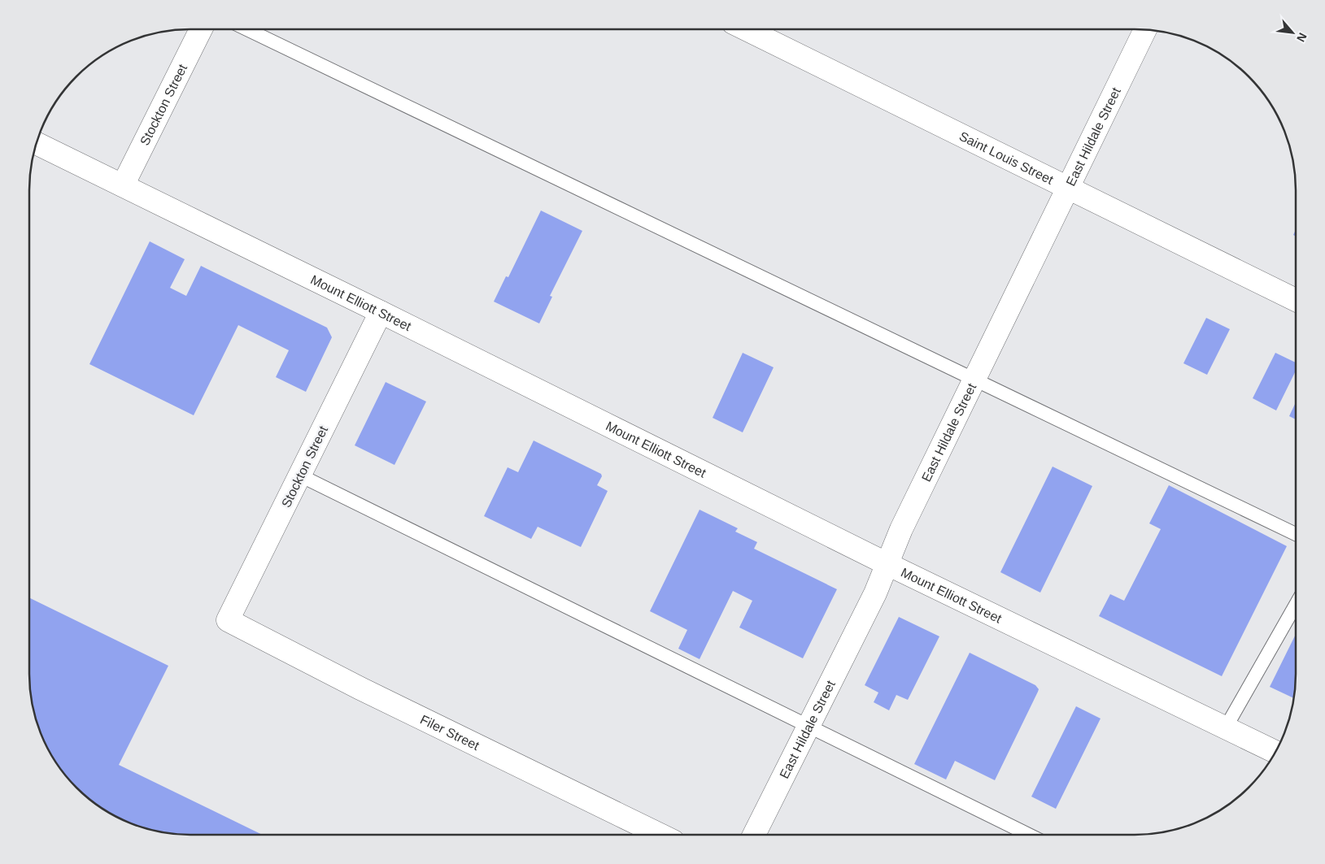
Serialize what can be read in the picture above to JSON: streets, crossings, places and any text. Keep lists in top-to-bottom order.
{
  "streets": {
    "street": [
      "Stockton Street",
      "East Hildale Street",
      "Saint Louis Street",
      "Mount Elliott Street",
      "Filer Street"
    ]
  },
  "crossings": [
    ["Stockton Street", "Mount Elliott Street"],
    ["Stockton Street", "Filer Street"],
    ["East Hildale Street", "Saint Louis Street"],
    ["East Hildale Street", "Mount Elliott Street"]
  ],
  "north": "bottom right"
}
